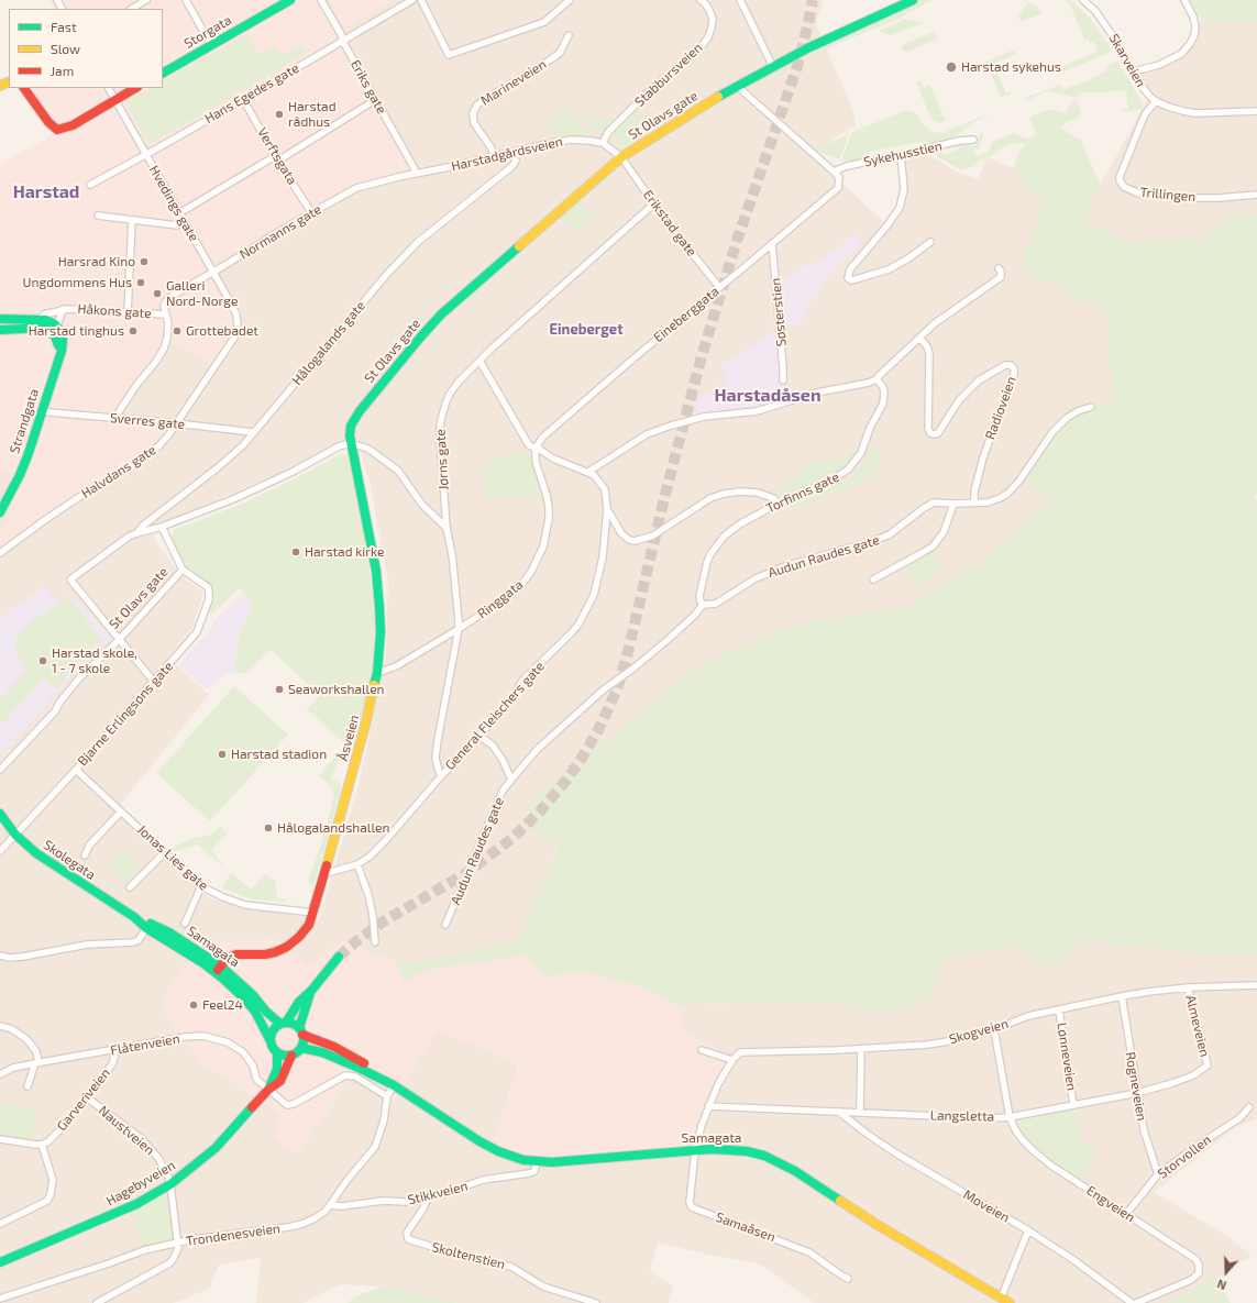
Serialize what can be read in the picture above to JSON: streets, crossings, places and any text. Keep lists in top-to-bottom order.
{
  "streets": {
    "main road": [
      "Storgata",
      "St Olavs gate",
      "Strandgata",
      "Åsveien",
      "Skolegata",
      "Samagata",
      "Hagebyveien"
    ],
    "street": [
      "Skarveien",
      "Stabbursveien",
      "Marineveien",
      "Eriks gate",
      "Hans Egedes gate",
      "Harstadgårdsveien",
      "Sykehusstien",
      "Verftsgata",
      "Trillingen",
      "Hvedings gate",
      "Erikstad gate",
      "Normanns gate",
      "Håkons gate",
      "Søsterstien",
      "Eineberggata",
      "Hålogalands gate",
      "Radioveien",
      "Sverres gate",
      "Jørns gate",
      "Halvdans gate",
      "Torfinns gate",
      "Audun Raudes gate",
      "Ringgata",
      "Bjarne Erlingsøns gate",
      "General Fleischers gate",
      "Jonas Lies gate",
      "Almeveien",
      "Skogveien",
      "Flåtenveien",
      "Lønneveien",
      "Rogneveien",
      "Garveriveien",
      "Langsletta",
      "Naustveien",
      "Storvollen",
      "Stikkveien",
      "Engveien",
      "Moveien",
      "Samaåsen",
      "Trondenesveien",
      "Skoltenstien"
    ]
  },
  "crossings": [
    ["Skarveien", "Trillingen"],
    ["Stabbursveien", "Harstadgårdsveien"],
    ["Marineveien", "Harstadgårdsveien"],
    ["Eriks gate", "Hans Egedes gate"],
    ["Eriks gate", "Harstadgårdsveien"],
    ["Eriks gate", "Normanns gate"],
    ["Hans Egedes gate", "Verftsgata"],
    ["Hans Egedes gate", "Hvedings gate"],
    ["St Olavs gate", "Erikstad gate"],
    ["St Olavs gate", "Hålogalands gate"],
    ["St Olavs gate", "Bjarne Erlingsøns gate"],
    ["St Olavs gate", "Åsveien"],
    ["Harstadgårdsveien", "Normanns gate"],
    ["Harstadgårdsveien", "Hålogalands gate"],
    ["Sykehusstien", "Eineberggata"],
    ["Verftsgata", "Normanns gate"],
    ["Hvedings gate", "Normanns gate"],
    ["Hvedings gate", "Halvdans gate"],
    ["Erikstad gate", "Eineberggata"],
    ["Erikstad gate", "Jørns gate"],
    ["Normanns gate", "Håkons gate"],
    ["Håkons gate", "Strandgata"],
    ["Søsterstien", "Eineberggata"],
    ["Eineberggata", "Ringgata"],
    ["Eineberggata", "General Fleischers gate"],
    ["Hålogalands gate", "Sverres gate"],
    ["Strandgata", "Sverres gate"],
    ["Sverres gate", "Halvdans gate"],
    ["Jørns gate", "Ringgata"],
    ["Jørns gate", "General Fleischers gate"],
    ["Torfinns gate", "Audun Raudes gate"],
    ["Ringgata", "General Fleischers gate"],
    ["Ringgata", "Åsveien"],
    ["Bjarne Erlingsøns gate", "Jonas Lies gate"],
    ["Bjarne Erlingsøns gate", "Skolegata"],
    ["General Fleischers gate", "Åsveien"],
    ["Åsveien", "Jonas Lies gate"],
    ["Åsveien", "Samagata"],
    ["Skolegata", "Samagata"],
    ["Samagata", "Hagebyveien"],
    ["Samagata", "Stikkveien"],
    ["Samagata", "Samaåsen"],
    ["Samagata", "Trondenesveien"],
    ["Almeveien", "Skogveien"],
    ["Almeveien", "Langsletta"],
    ["Skogveien", "Lønneveien"],
    ["Skogveien", "Rogneveien"],
    ["Skogveien", "Engveien"],
    ["Flåtenveien", "Garveriveien"],
    ["Flåtenveien", "Hagebyveien"],
    ["Flåtenveien", "Trondenesveien"],
    ["Lønneveien", "Langsletta"],
    ["Rogneveien", "Langsletta"],
    ["Rogneveien", "Storvollen"],
    ["Garveriveien", "Naustveien"],
    ["Langsletta", "Engveien"],
    ["Langsletta", "Moveien"],
    ["Naustveien", "Hagebyveien"],
    ["Naustveien", "Trondenesveien"],
    ["Storvollen", "Engveien"],
    ["Stikkveien", "Trondenesveien"],
    ["Stikkveien", "Skoltenstien"]
  ],
  "districts": ["Harstad", "Eineberget", "Harstadåsen"],
  "places": [
    "Harstad sykehus",
    "Harstad rådhus",
    "Harsrad Kino",
    "Ungdommens Hus",
    "Galleri Nord-Norge",
    "Harstad tinghus",
    "Grottebadet",
    "Harstad kirke",
    "Harstad skole, 1 - 7 skole",
    "Seaworkshallen",
    "Harstad stadion",
    "Hålogalandshallen",
    "Feel24"
  ],
  "legend": ["Fast", "Slow", "Jam"],
  "north": "bottom"
}
